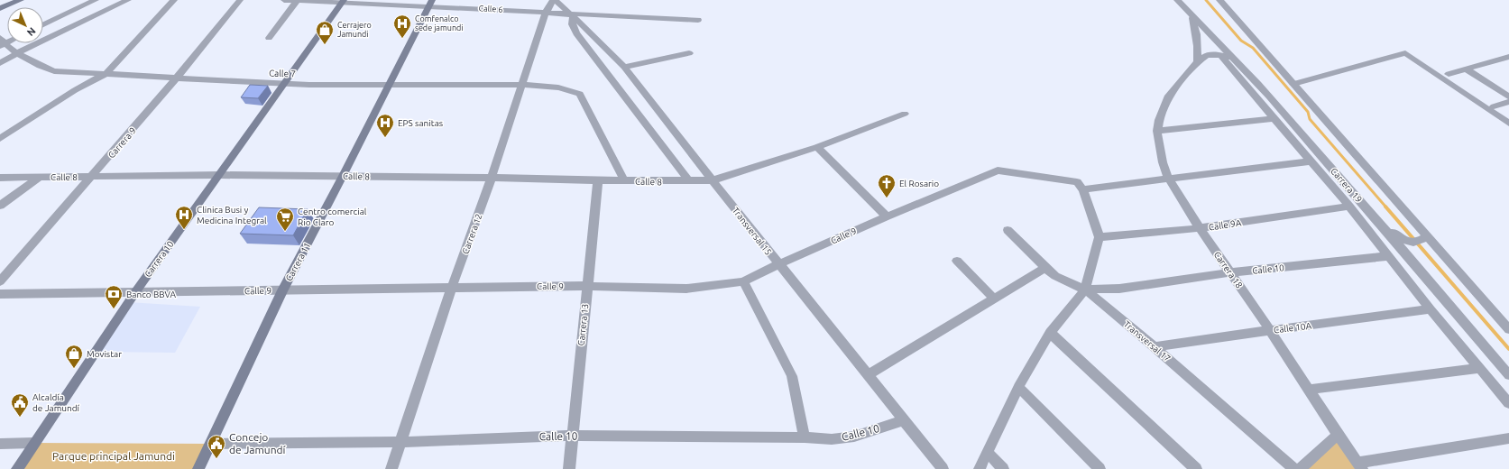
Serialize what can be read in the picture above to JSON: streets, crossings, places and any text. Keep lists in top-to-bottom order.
{
  "streets": {
    "main road": ["Carrera 10", "Carrera 11"],
    "street": [
      "Calle 6",
      "Calle 7",
      "Carrera 9",
      "Calle 8",
      "Carrera 19",
      "Calle 9A",
      "Transversal 15",
      "Carrera 12",
      "Calle 9",
      "Calle 10",
      "Carrera 18",
      "Carrera 13",
      "Calle 10A",
      "Transversal 17"
    ]
  },
  "crossings": [
    ["Calle 6", "Transversal 15"],
    ["Calle 6", "Carrera 12"],
    ["Calle 6", "Carrera 10"],
    ["Calle 6", "Carrera 11"],
    ["Calle 7", "Carrera 9"],
    ["Calle 7", "Calle 8"],
    ["Calle 7", "Carrera 12"],
    ["Calle 7", "Carrera 10"],
    ["Calle 7", "Carrera 11"],
    ["Carrera 9", "Calle 8"],
    ["Calle 8", "Transversal 15"],
    ["Calle 8", "Carrera 12"],
    ["Calle 8", "Carrera 10"],
    ["Calle 8", "Carrera 11"],
    ["Calle 8", "Carrera 13"],
    ["Carrera 19", "Calle 9A"],
    ["Carrera 19", "Calle 9"],
    ["Carrera 19", "Calle 10"],
    ["Carrera 19", "Carrera 18"],
    ["Carrera 19", "Calle 10A"],
    ["Calle 9A", "Carrera 18"],
    ["Transversal 15", "Carrera 12"],
    ["Transversal 15", "Calle 9"],
    ["Transversal 15", "Calle 10"],
    ["Carrera 12", "Calle 9"],
    ["Carrera 12", "Calle 10"],
    ["Calle 9", "Carrera 10"],
    ["Calle 9", "Carrera 11"],
    ["Calle 9", "Carrera 18"],
    ["Calle 9", "Carrera 13"],
    ["Carrera 11", "Calle 10"],
    ["Calle 10", "Carrera 18"],
    ["Calle 10", "Carrera 13"],
    ["Calle 10", "Transversal 17"],
    ["Carrera 18", "Calle 10A"],
    ["Calle 10A", "Transversal 17"]
  ],
  "parks": ["Parque principal Jamundi"],
  "places": {
    "hospital": ["Comfenalco sede jamundi", "EPS sanitas", "Clinica Busi y Medicina Integral"],
    "shop": ["Cerrajero Jamundi", "Movistar"],
    "church": ["El Rosario"],
    "supermarket": ["Centro comercial Rio Claro"],
    "bank": ["Banco BBVA"],
    "public building": ["Alcaldía de Jamundí", "Concejo de Jamundí"]
  },
  "north": "bottom right"
}
